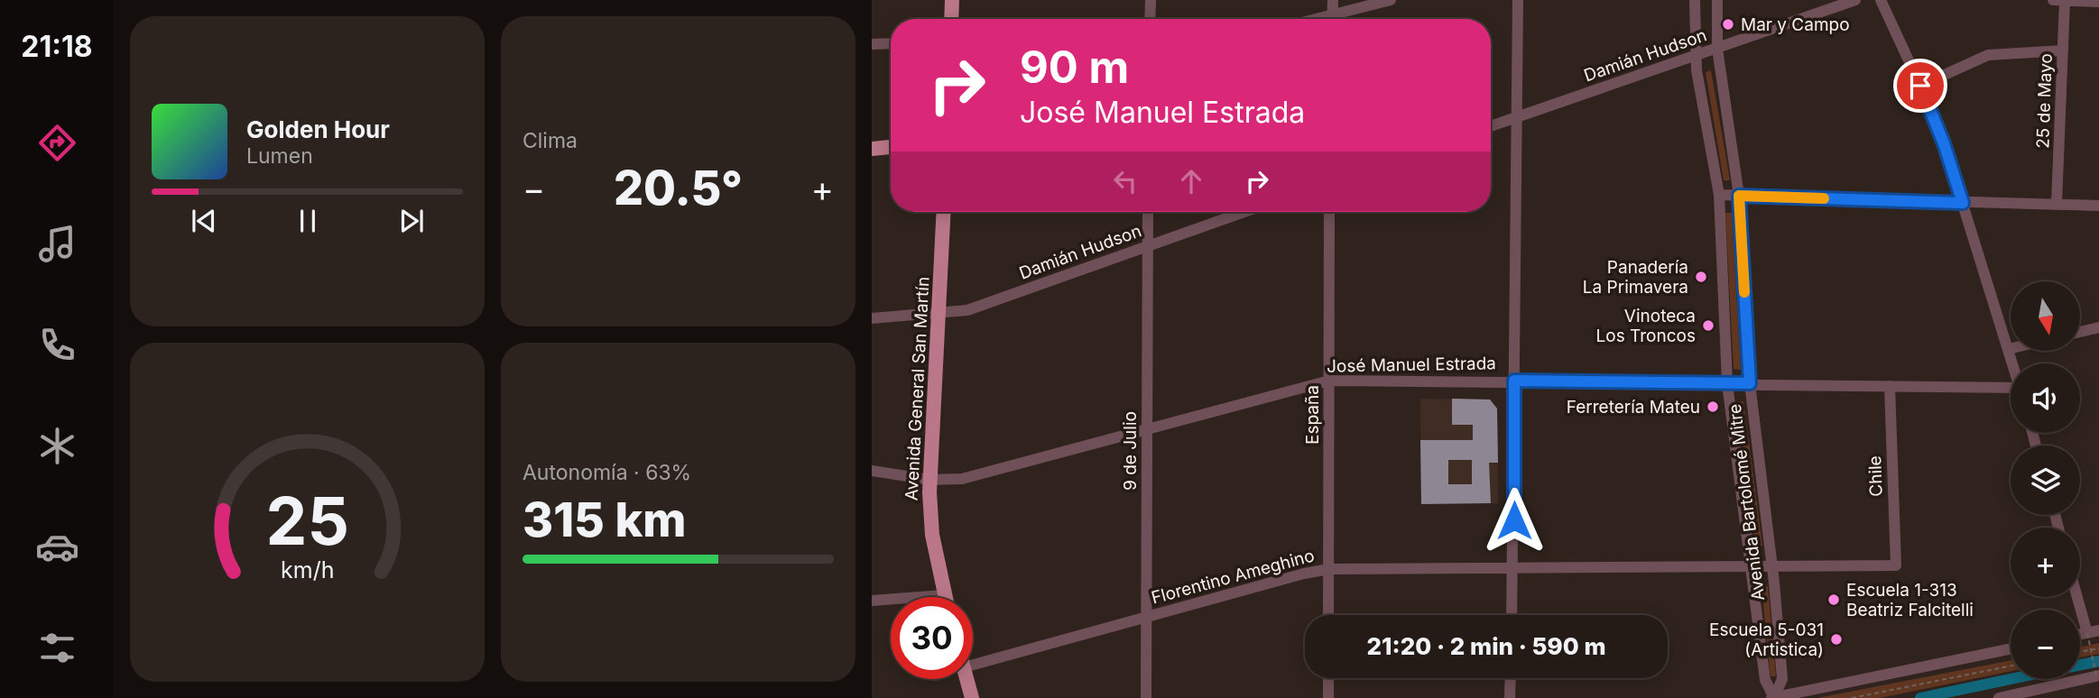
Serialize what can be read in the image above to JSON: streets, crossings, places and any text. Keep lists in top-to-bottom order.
{
  "streets": {
    "main road": ["Avenida General San Martín"],
    "street": [
      "Damián Hudson",
      "25 de Mayo",
      "José Manuel Estrada",
      "España",
      "9 de Julio",
      "Chile",
      "Avenida Bartolomé Mitre",
      "Florentino Ameghino"
    ]
  },
  "crossings": [
    ["Damián Hudson", "Avenida General San Martín"],
    ["Damián Hudson", "9 de Julio"],
    ["Damián Hudson", "Avenida Bartolomé Mitre"],
    ["José Manuel Estrada", "Avenida General San Martín"],
    ["José Manuel Estrada", "España"],
    ["José Manuel Estrada", "9 de Julio"],
    ["José Manuel Estrada", "Chile"],
    ["José Manuel Estrada", "Avenida Bartolomé Mitre"],
    ["España", "Florentino Ameghino"],
    ["9 de Julio", "Florentino Ameghino"],
    ["Chile", "Florentino Ameghino"],
    ["Avenida Bartolomé Mitre", "Florentino Ameghino"]
  ],
  "places": [
    "Mar y Campo",
    "Panadería La Primavera",
    "Vinoteca Los Troncos",
    "Ferretería Mateu",
    "Escuela 1-313 Beatriz Falcitelli",
    "Escuela 5-031 (Artistica)"
  ],
  "north": "bottom",
  "page": {
    "tabs": "21:18",
    "tile": [
      "Clima",
      ["Autonomía · 63%", "315 km"]
    ],
    "turn": ["90 m", "José Manuel Estrada"],
    "song": ["Golden Hour", "Lumen"],
    "heat": ["−", "20.5°", "+"],
    "map_buttons": ["+", "−"],
    "limit": "30",
    "trip": "21:20 · 2 min · 590 m",
    "gauge": ["25", "km/h"]
  }
}
